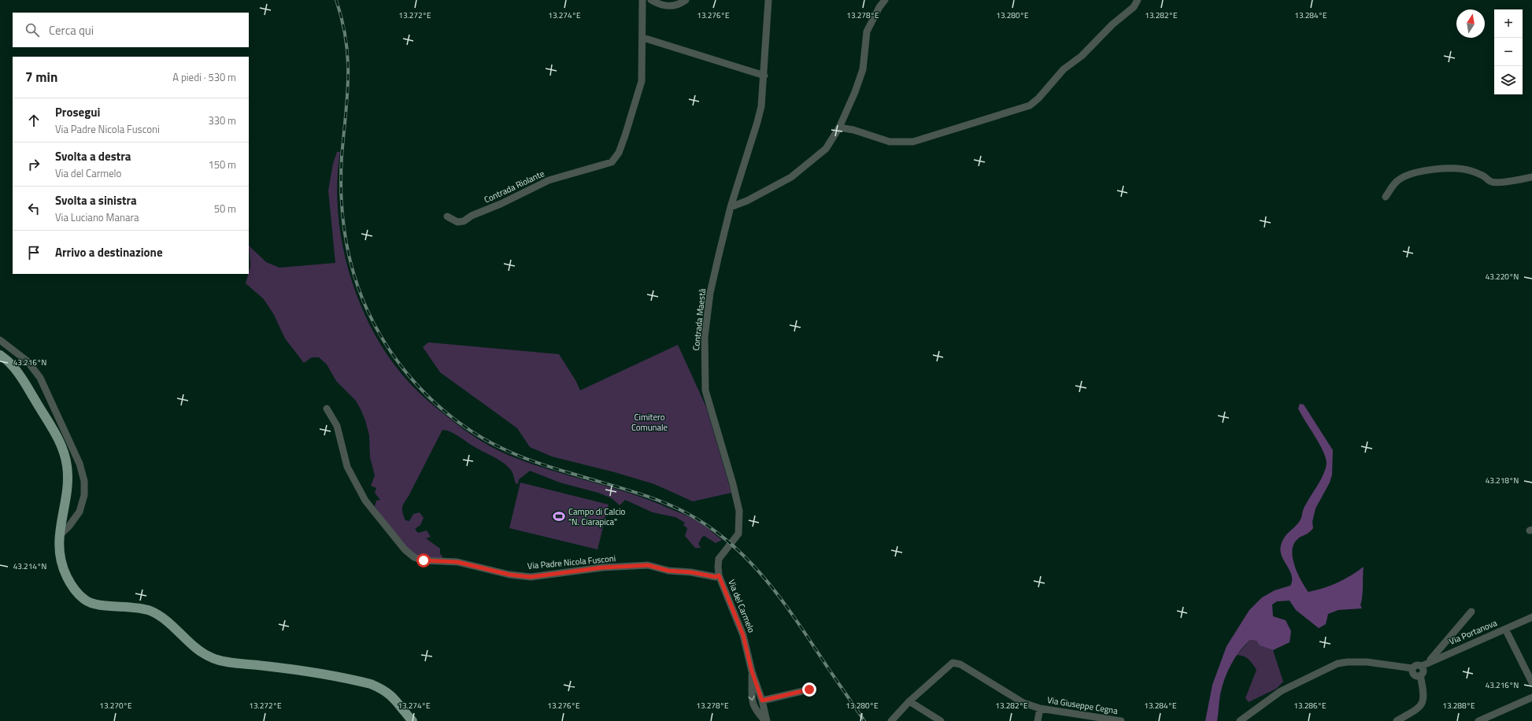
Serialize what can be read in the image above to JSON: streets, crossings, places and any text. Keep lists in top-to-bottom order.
{
  "streets": {
    "street": [
      "Contrada Riolante",
      "Contrada Maestà",
      "Via Padre Nicola Fusconi",
      "Via del Carmelo",
      "Via Portanova",
      "Via Giuseppe Cegna"
    ]
  },
  "crossings": [
    ["Contrada Maestà", "Via del Carmelo"],
    ["Via Padre Nicola Fusconi", "Via del Carmelo"]
  ],
  "parks": ["Cimitero Comunale"],
  "places": {
    "sports": ["Campo di Calcio \"N. Ciarapica\""]
  },
  "north": "top",
  "page": {
    "map_buttons": ["+", "−"],
    "search": "Cerca qui",
    "heading": ["7 min", "A piedi · 530 m"],
    "list": [
      ["Prosegui", "Via Padre Nicola Fusconi", "330 m"],
      ["Svolta a destra", "Via del Carmelo", "150 m"],
      ["Svolta a sinistra", "Via Luciano Manara", "50 m"],
      "Arrivo a destinazione"
    ]
  },
  "coordinates": [
    "13.272°E",
    "13.274°E",
    "13.276°E",
    "13.278°E",
    "13.280°E",
    "13.282°E",
    "13.284°E",
    "43.220°N",
    "43.216°N",
    "43.218°N",
    "43.214°N",
    "13.270°E",
    "13.286°E",
    "13.288°E"
  ]
}
